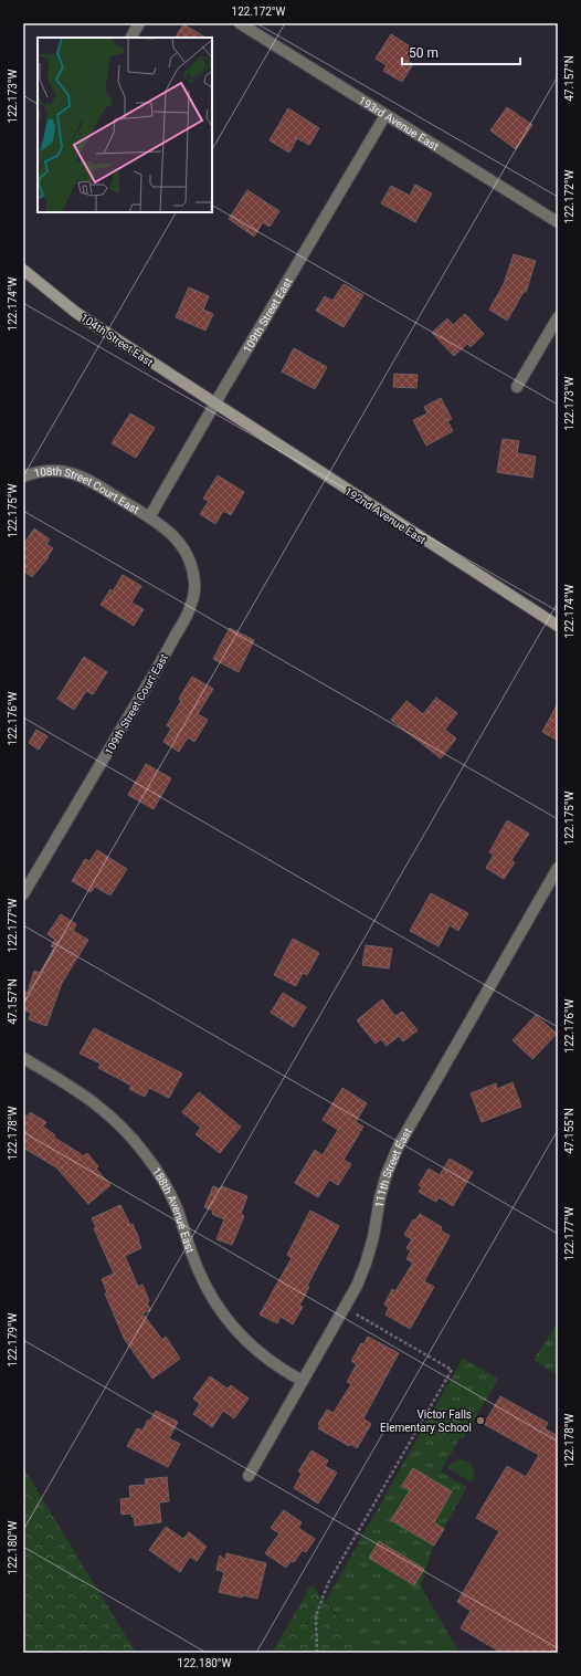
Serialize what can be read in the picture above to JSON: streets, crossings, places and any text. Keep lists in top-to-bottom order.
{
  "streets": {
    "street": [
      "193rd Avenue East",
      "109th Street East",
      "104th Street East",
      "108th Street Court East",
      "192nd Avenue East",
      "109th Street Court East",
      "111th Street East",
      "188th Avenue East"
    ]
  },
  "crossings": [
    ["193rd Avenue East", "109th Street East"],
    ["109th Street East", "104th Street East"],
    ["109th Street East", "108th Street Court East"],
    ["109th Street East", "192nd Avenue East"],
    ["109th Street East", "109th Street Court East"],
    ["104th Street East", "192nd Avenue East"],
    ["108th Street Court East", "109th Street Court East"],
    ["111th Street East", "188th Avenue East"]
  ],
  "places": ["Victor Falls Elementary School"],
  "scale_bar": "50 m",
  "coordinates": [
    "122.172°W",
    "47.157°N",
    "122.173°W",
    "122.174°W",
    "122.175°W",
    "122.176°W",
    "122.177°W",
    "47.155°N",
    "122.178°W",
    "122.179°W",
    "122.180°W"
  ]
}
